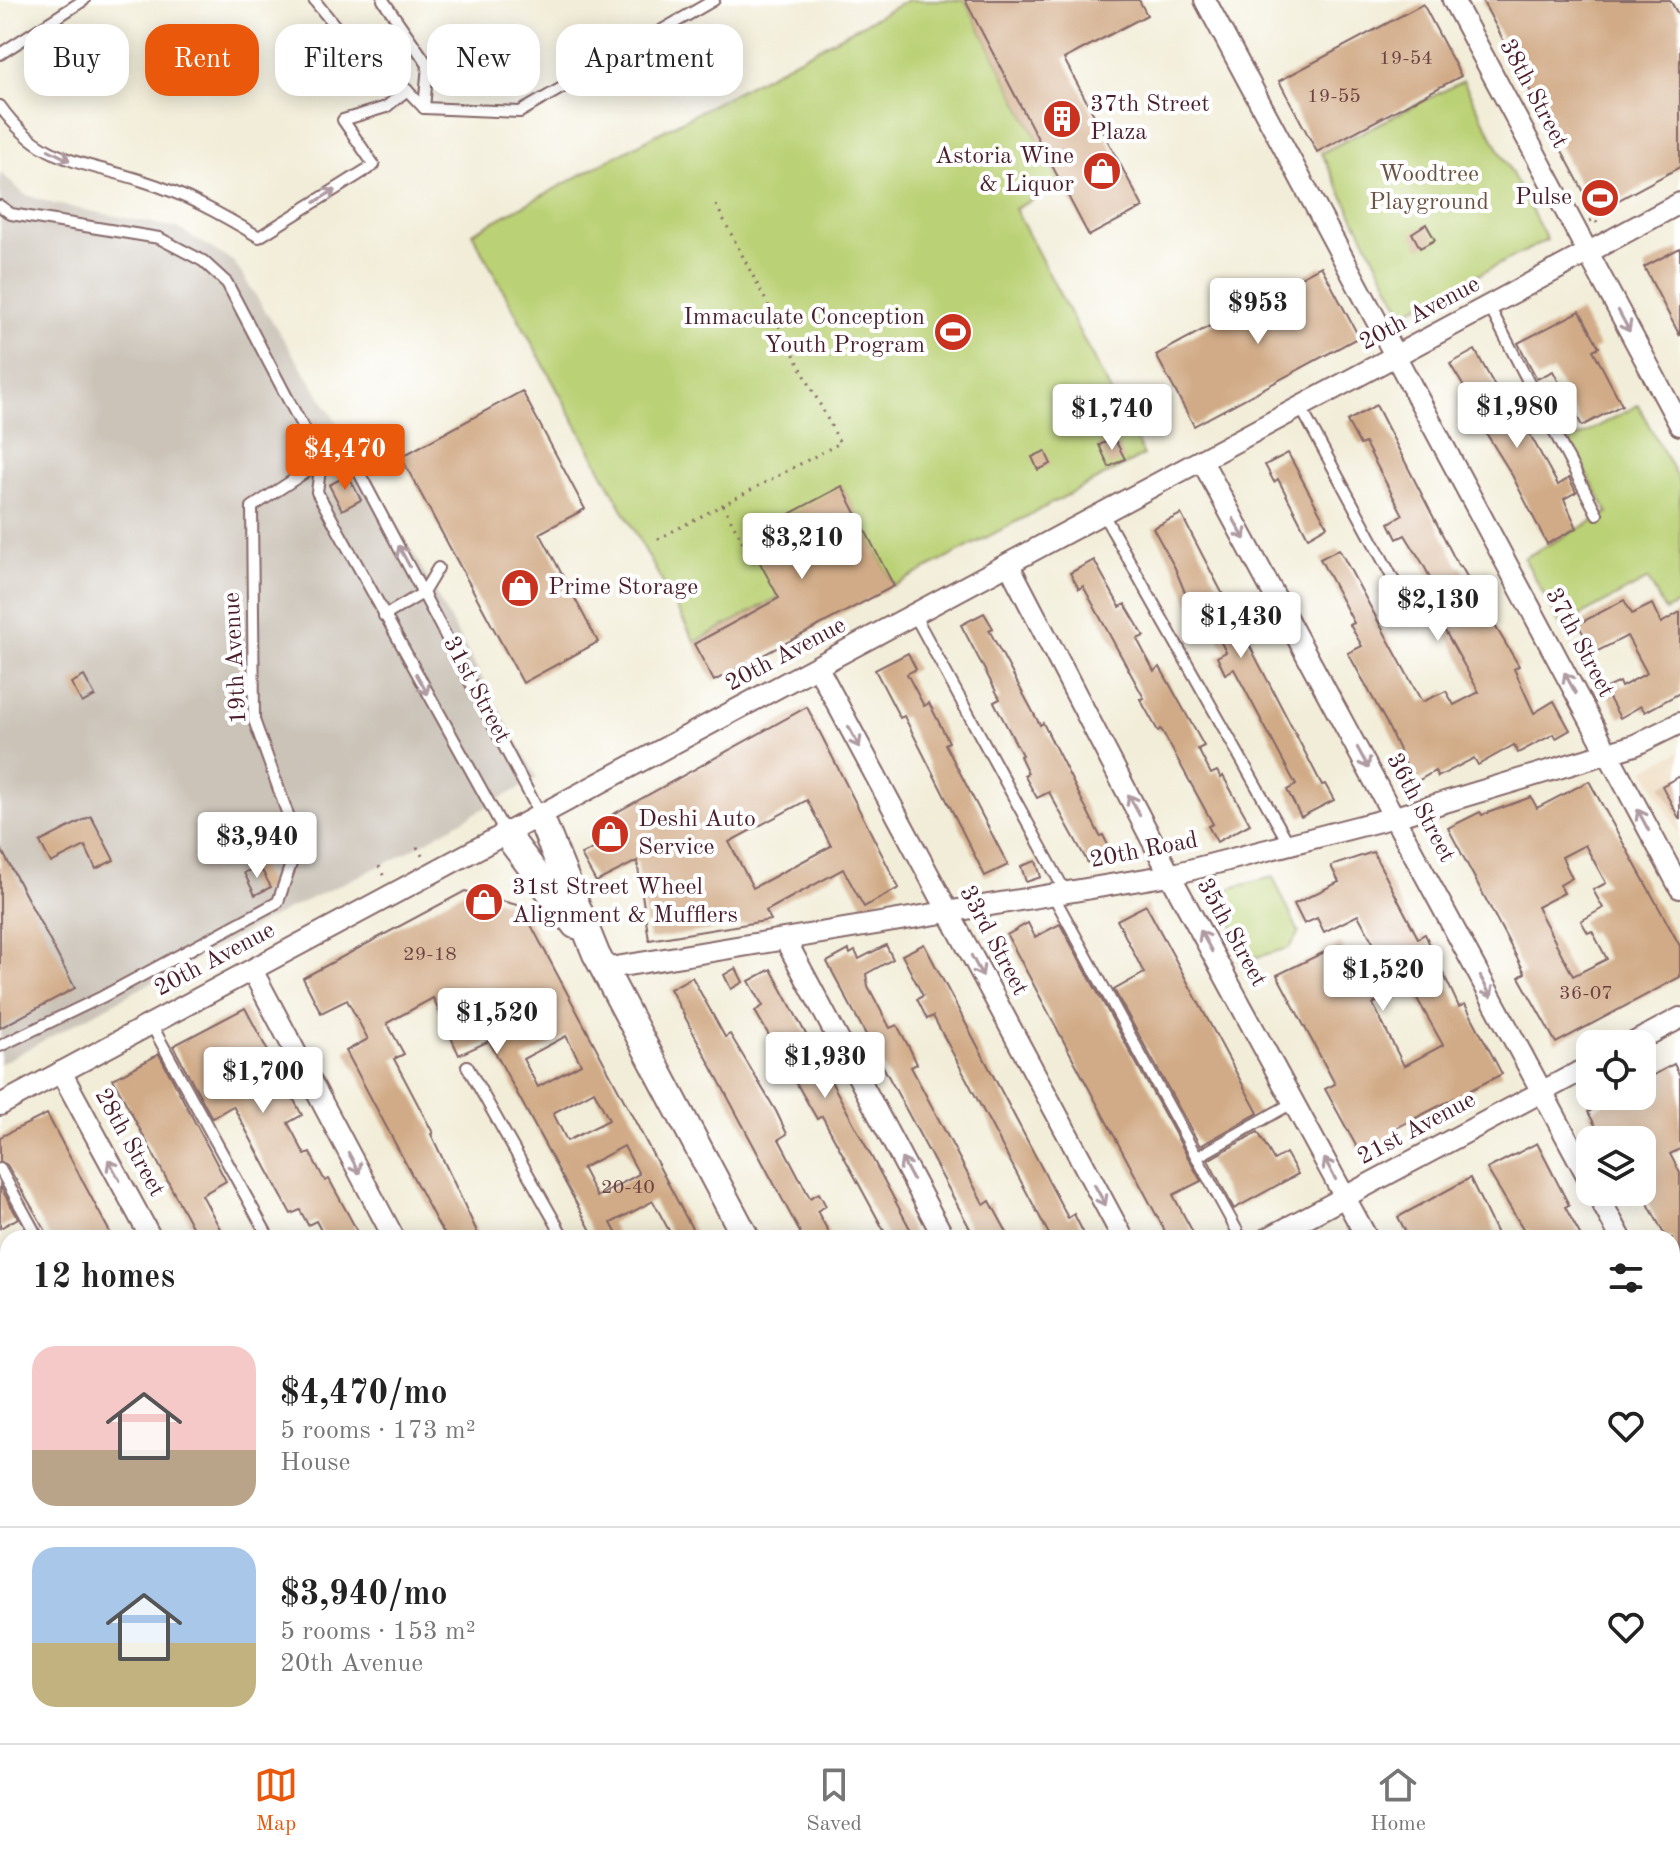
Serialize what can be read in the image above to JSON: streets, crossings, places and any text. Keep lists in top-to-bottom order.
{
  "streets": {
    "street": [
      "38th Street",
      "20th Avenue",
      "37th Street",
      "31st Street",
      "36th Street",
      "20th Road",
      "35th Street",
      "33rd Street",
      "21st Avenue",
      "28th Street"
    ],
    "lane": ["19th Avenue"]
  },
  "crossings": [
    ["38th Street", "20th Avenue"],
    ["20th Avenue", "37th Street"],
    ["20th Avenue", "31st Street"],
    ["20th Avenue", "36th Street"],
    ["20th Avenue", "35th Street"],
    ["20th Avenue", "33rd Street"],
    ["20th Avenue", "28th Street"],
    ["37th Street", "20th Road"],
    ["19th Avenue", "31st Street"],
    ["31st Street", "20th Road"],
    ["36th Street", "20th Road"],
    ["36th Street", "21st Avenue"],
    ["20th Road", "35th Street"],
    ["20th Road", "33rd Street"],
    ["35th Street", "21st Avenue"]
  ],
  "one_way": [
    "38th Street",
    "37th Street",
    "36th Street",
    "35th Street",
    "28th Street"
  ],
  "parks": ["Woodtree Playground"],
  "places": {
    "building": ["37th Street Plaza"],
    "shop": [
      "Astoria Wine & Liquor",
      "Prime Storage",
      "Deshi Auto Service",
      "31st Street Wheel Alignment & Mufflers"
    ],
    "sports": ["Pulse", "Immaculate Conception Youth Program"]
  },
  "house_numbers": [
    "19-54",
    "19-55",
    "29-18",
    "36-07",
    "20-40"
  ],
  "page": {
    "chip": [
      "Buy",
      "Rent",
      "Filters",
      "New",
      "Apartment"
    ],
    "price": [
      "$953",
      "$1,980",
      "$1,740",
      "$4,470",
      "$3,210",
      "$2,130",
      "$1,430",
      "$3,940",
      "$1,520",
      "$1,520",
      "$1,930",
      "$1,700"
    ],
    "heading": "12 homes",
    "list": [
      {
        "name": "$4,470/mo",
        "note": "5 rooms · 173 m² · House"
      },
      {
        "name": "$3,940/mo",
        "note": "5 rooms · 153 m² · 20th Avenue"
      }
    ],
    "tabs": ["Map", "Saved", "Home"]
  }
}
